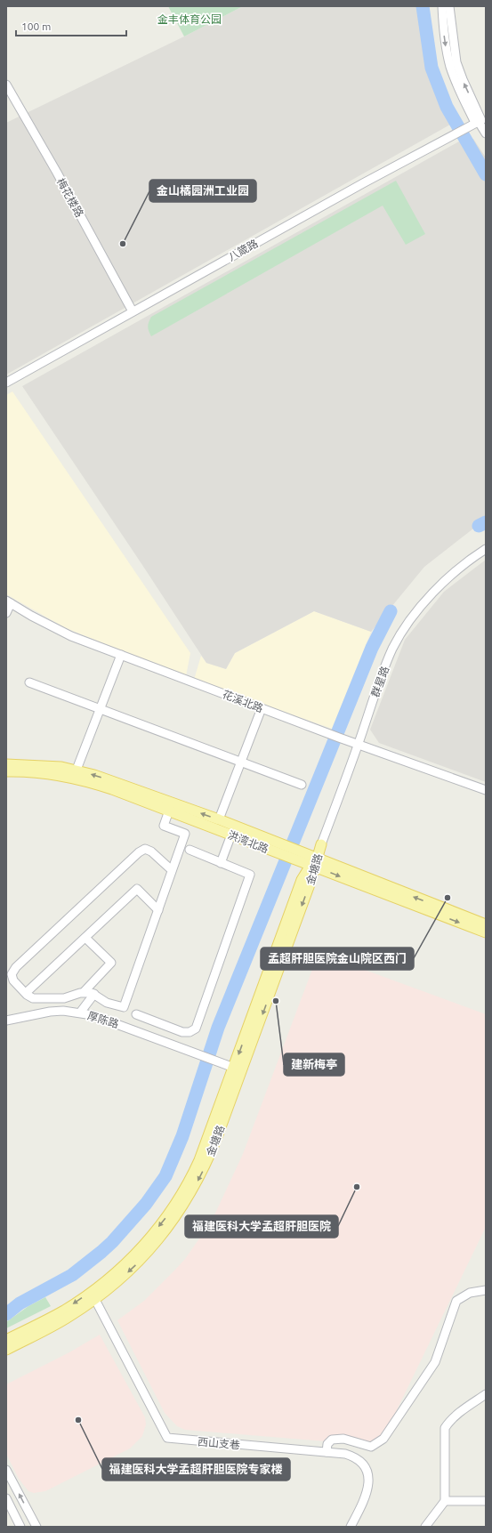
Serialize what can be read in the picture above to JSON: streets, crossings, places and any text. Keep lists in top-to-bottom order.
{
  "streets": {
    "main road": ["洪湾北路", "金塘路"],
    "street": [
      "梅花楼路",
      "八箴路",
      "群星路",
      "花溪北路",
      "厚陈路",
      "西山支巷"
    ]
  },
  "crossings": [
    ["梅花楼路", "八箴路"],
    ["群星路", "花溪北路"],
    ["群星路", "金塘路"],
    ["洪湾北路", "金塘路"],
    ["金塘路", "厚陈路"],
    ["金塘路", "西山支巷"]
  ],
  "one_way": ["金塘路"],
  "parks": ["金丰体育公园"],
  "places": [
    "金山橘园洲工业园",
    "孟超肝胆医院金山院区西门",
    "建新梅亭",
    "福建医科大学孟超肝胆医院",
    "福建医科大学孟超肝胆医院专家楼"
  ],
  "scale_bar": "100 m"
}
